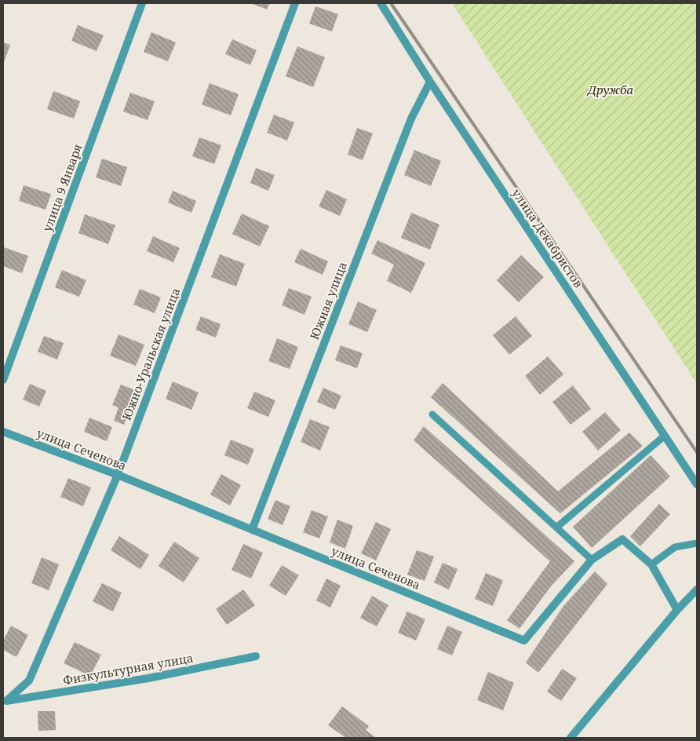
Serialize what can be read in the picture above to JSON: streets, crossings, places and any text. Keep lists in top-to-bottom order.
{
  "streets": {
    "street": [
      "улица 9 Января",
      "улица Декабристов",
      "Южная улица",
      "Южно-Уральская улица",
      "улица Сеченова",
      "Физкультурная улица"
    ]
  },
  "crossings": [
    ["улица Декабристов", "Южная улица"],
    ["Южная улица", "улица Сеченова"],
    ["Южно-Уральская улица", "улица Сеченова"],
    ["Южно-Уральская улица", "Физкультурная улица"]
  ],
  "parks": ["Дружба"]
}
